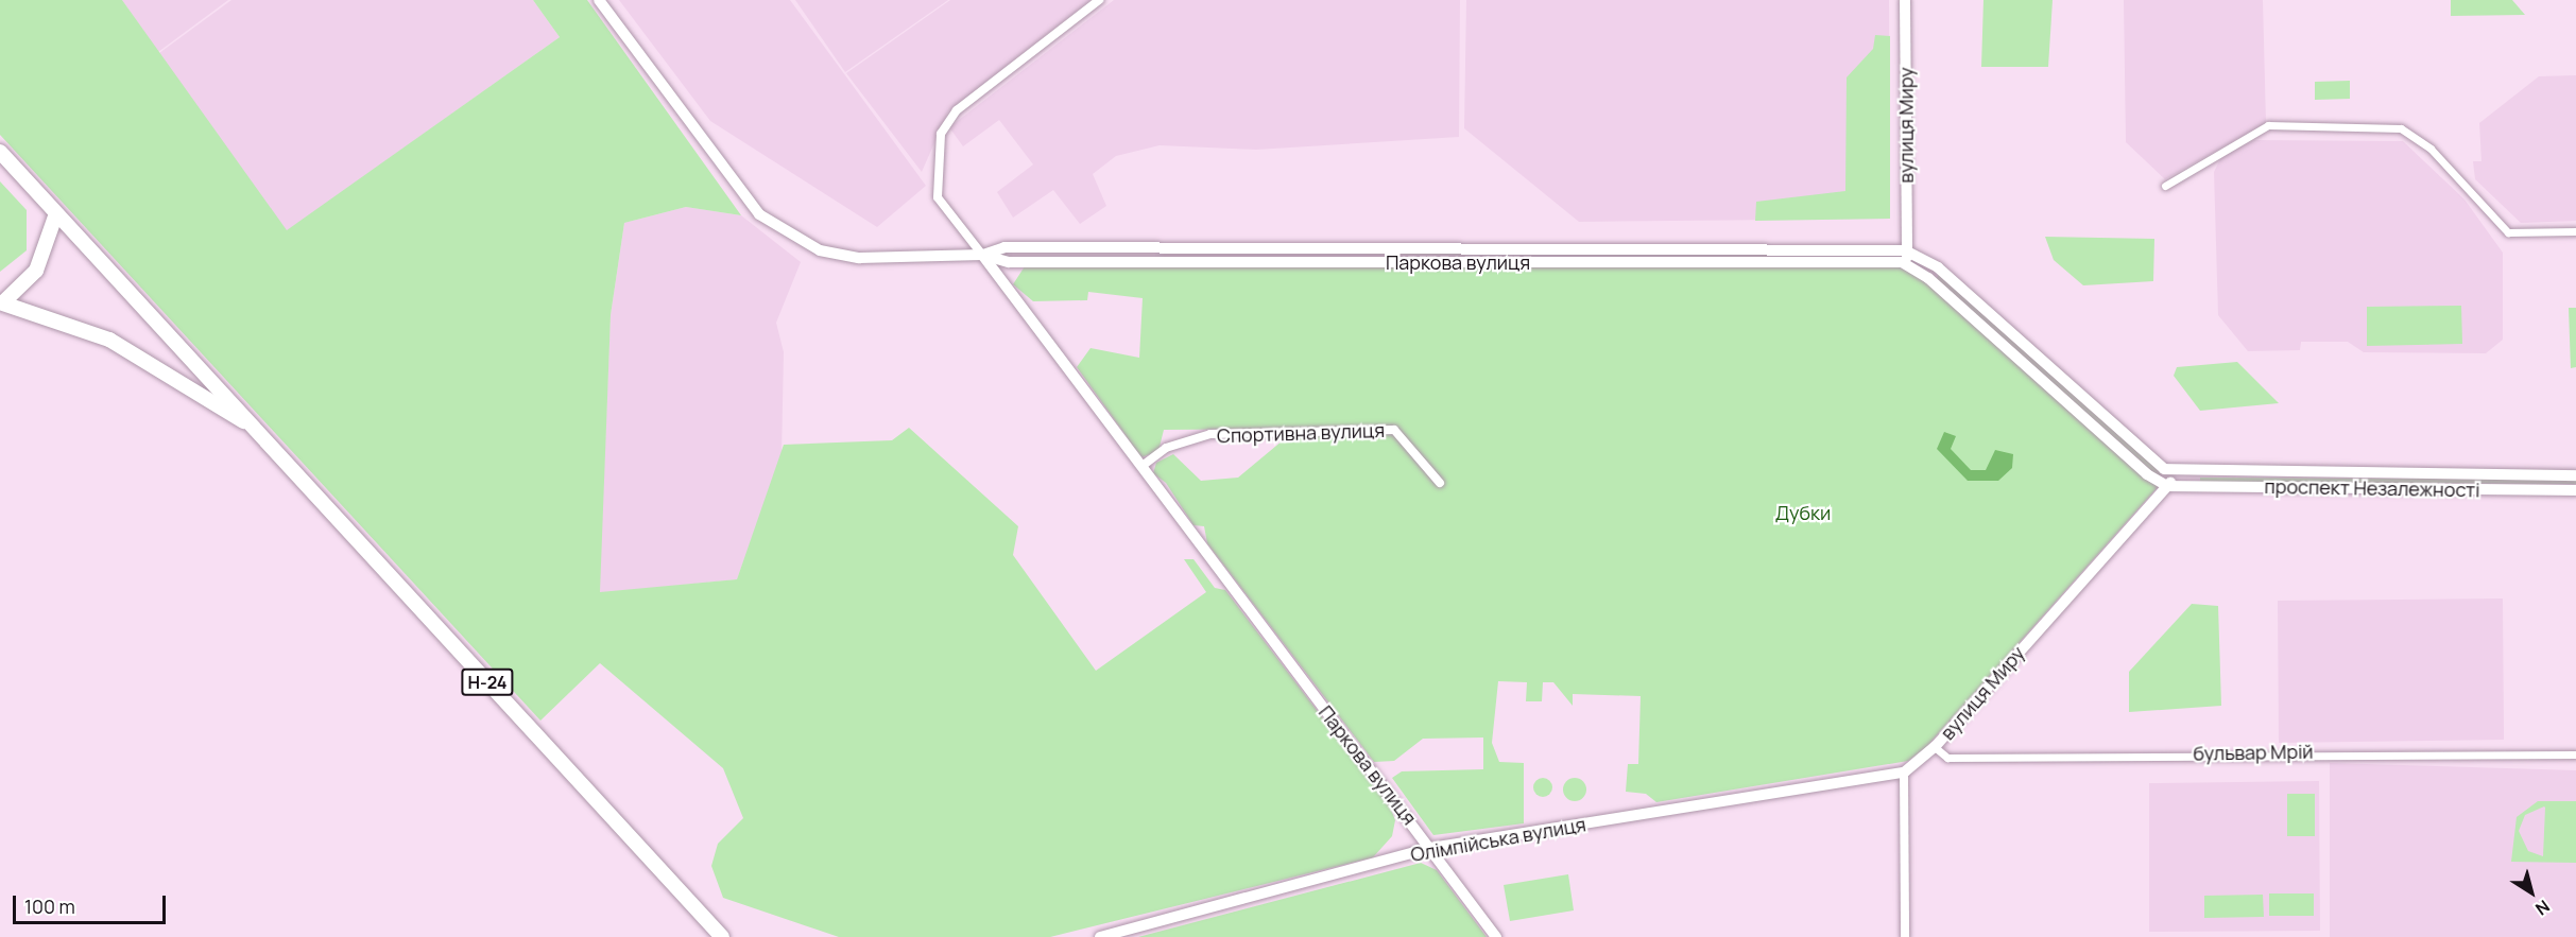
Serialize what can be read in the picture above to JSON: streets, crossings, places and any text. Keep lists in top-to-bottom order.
{
  "streets": {
    "main road": ["Н-24"],
    "street": [
      "вулиця Миру",
      "Паркова вулиця",
      "Спортивна вулиця",
      "проспект Незалежності",
      "бульвар Мрій",
      "Олімпійська вулиця"
    ]
  },
  "crossings": [
    ["вулиця Миру", "Паркова вулиця"],
    ["вулиця Миру", "проспект Незалежності"],
    ["вулиця Миру", "бульвар Мрій"],
    ["вулиця Миру", "Олімпійська вулиця"],
    ["Паркова вулиця", "Спортивна вулиця"],
    ["Паркова вулиця", "Олімпійська вулиця"]
  ],
  "parks": ["Дубки"],
  "scale_bar": "100 m",
  "north": "bottom right"
}
